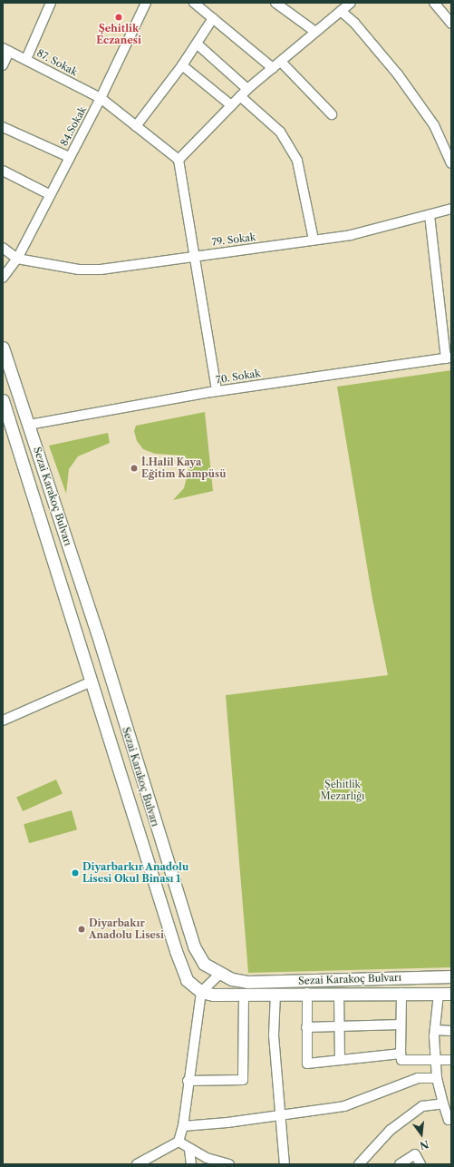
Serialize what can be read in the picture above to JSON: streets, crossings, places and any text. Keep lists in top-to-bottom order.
{
  "streets": {
    "street": [
      "87. Sokak",
      "84.Sokak",
      "79. Sokak",
      "70. Sokak",
      "Sezai Karakoç Bulvarı"
    ]
  },
  "crossings": [
    ["87. Sokak", "84.Sokak"],
    ["84.Sokak", "79. Sokak"],
    ["70. Sokak", "Sezai Karakoç Bulvarı"]
  ],
  "parks": ["Şehitlik Mezarlığı"],
  "places": [
    "Şehitlik Eczanesi",
    "İ.Halil Kaya Eğitim Kampüsü",
    "Diyarbarkır Anadolu Lisesi Okul Binası 1",
    "Diyarbakır Anadolu Lisesi"
  ],
  "north": "bottom"
}
